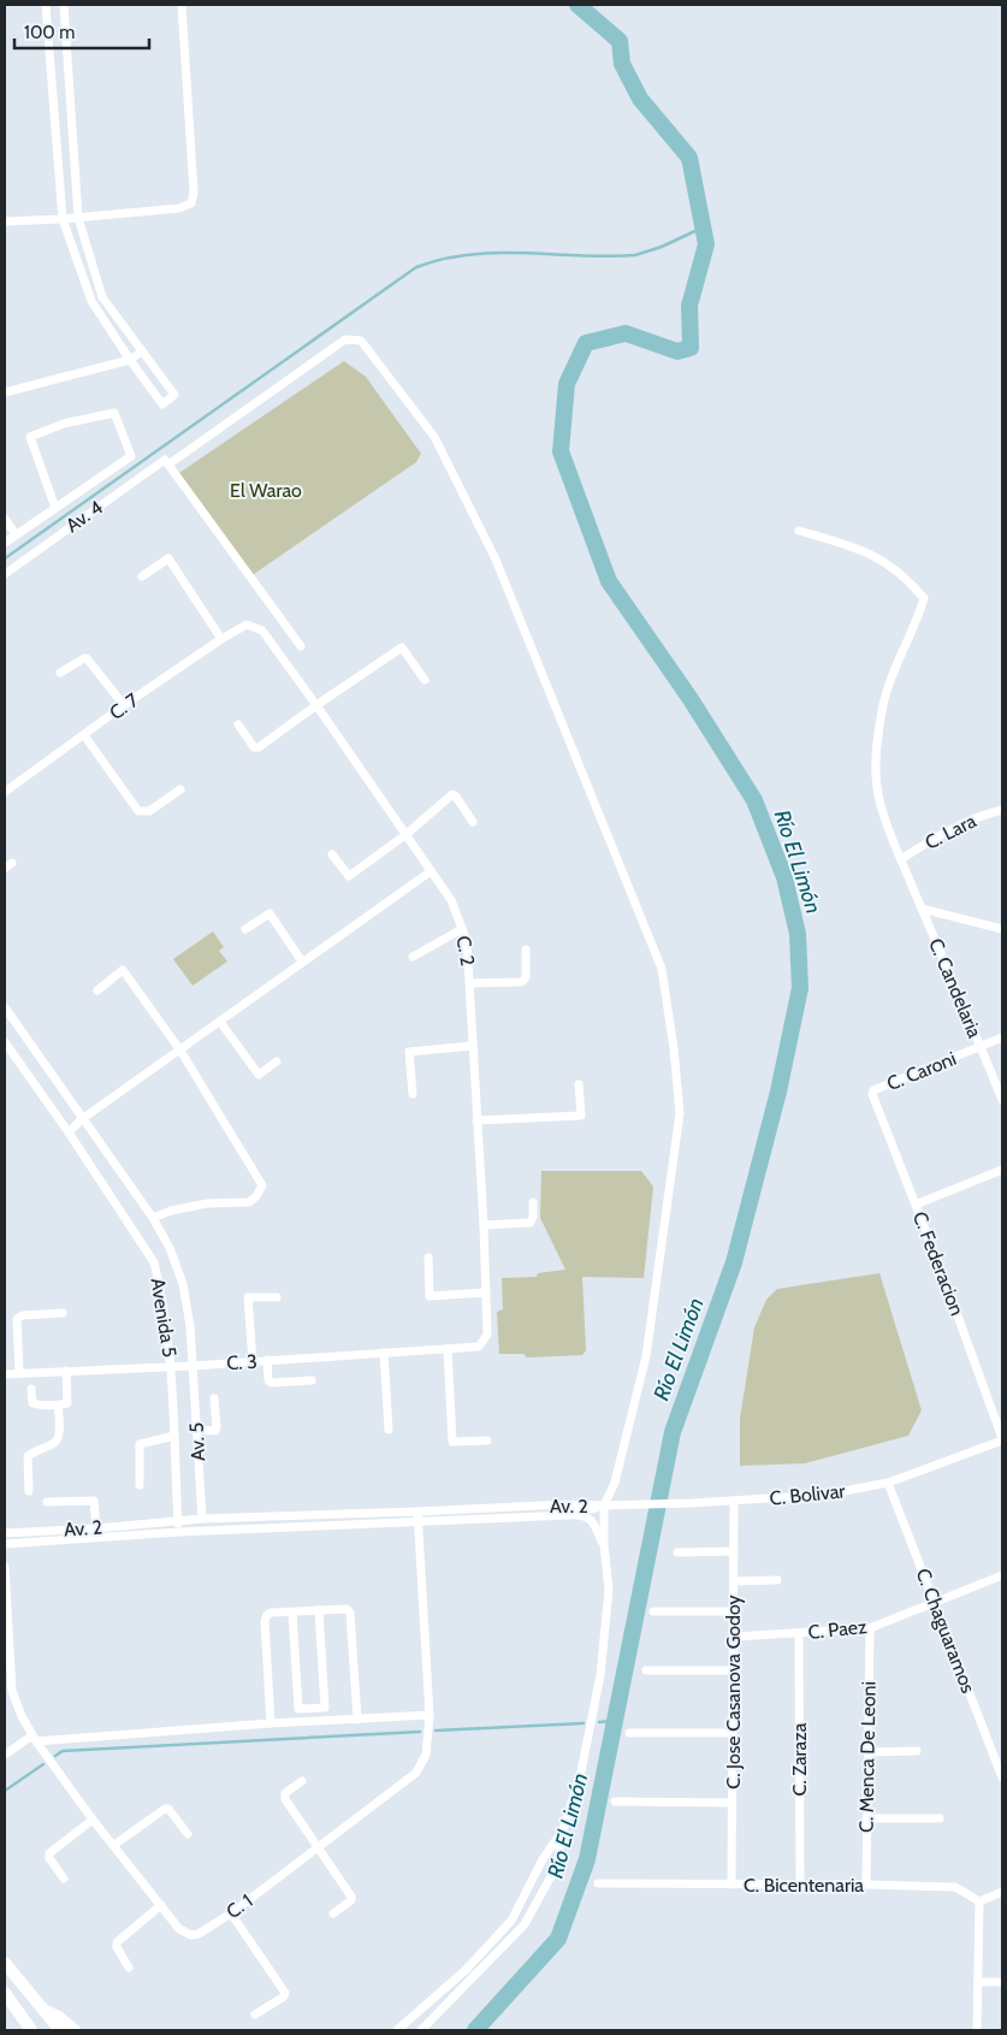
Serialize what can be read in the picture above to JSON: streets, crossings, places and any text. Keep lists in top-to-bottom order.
{
  "streets": {
    "street": [
      "Av. 4",
      "C. 7",
      "C. Lara",
      "C. 2",
      "C. Candelaria",
      "C. Caroni",
      "C. Federacion",
      "Avenida 5",
      "C. 3",
      "Av. 5",
      "C. Bolivar",
      "Av. 2",
      "C. Paez",
      "C. Chaguaramos",
      "C. Jose Casanova Godoy",
      "C. Menca De Leoni",
      "C. Zaraza",
      "C. Bicentenaria",
      "C. 1"
    ]
  },
  "crossings": [
    ["Av. 4", "C. Bolivar"],
    ["Av. 4", "Av. 2"],
    ["C. 7", "C. 2"],
    ["C. 2", "C. 3"],
    ["C. Candelaria", "C. Caroni"],
    ["C. Caroni", "C. Federacion"],
    ["C. Federacion", "C. Bolivar"],
    ["Avenida 5", "C. 3"],
    ["Avenida 5", "Av. 5"],
    ["Avenida 5", "Av. 2"],
    ["C. 3", "Av. 5"],
    ["Av. 5", "Av. 2"],
    ["C. Bolivar", "Av. 2"],
    ["C. Bolivar", "C. Chaguaramos"],
    ["C. Bolivar", "C. Jose Casanova Godoy"],
    ["Av. 2", "C. 1"],
    ["C. Paez", "C. Chaguaramos"],
    ["C. Paez", "C. Jose Casanova Godoy"],
    ["C. Paez", "C. Menca De Leoni"],
    ["C. Paez", "C. Zaraza"],
    ["C. Jose Casanova Godoy", "C. Bicentenaria"],
    ["C. Menca De Leoni", "C. Bicentenaria"],
    ["C. Zaraza", "C. Bicentenaria"]
  ],
  "water": ["Río El Limón"],
  "parks": ["El Warao"],
  "scale_bar": "100 m"
}
